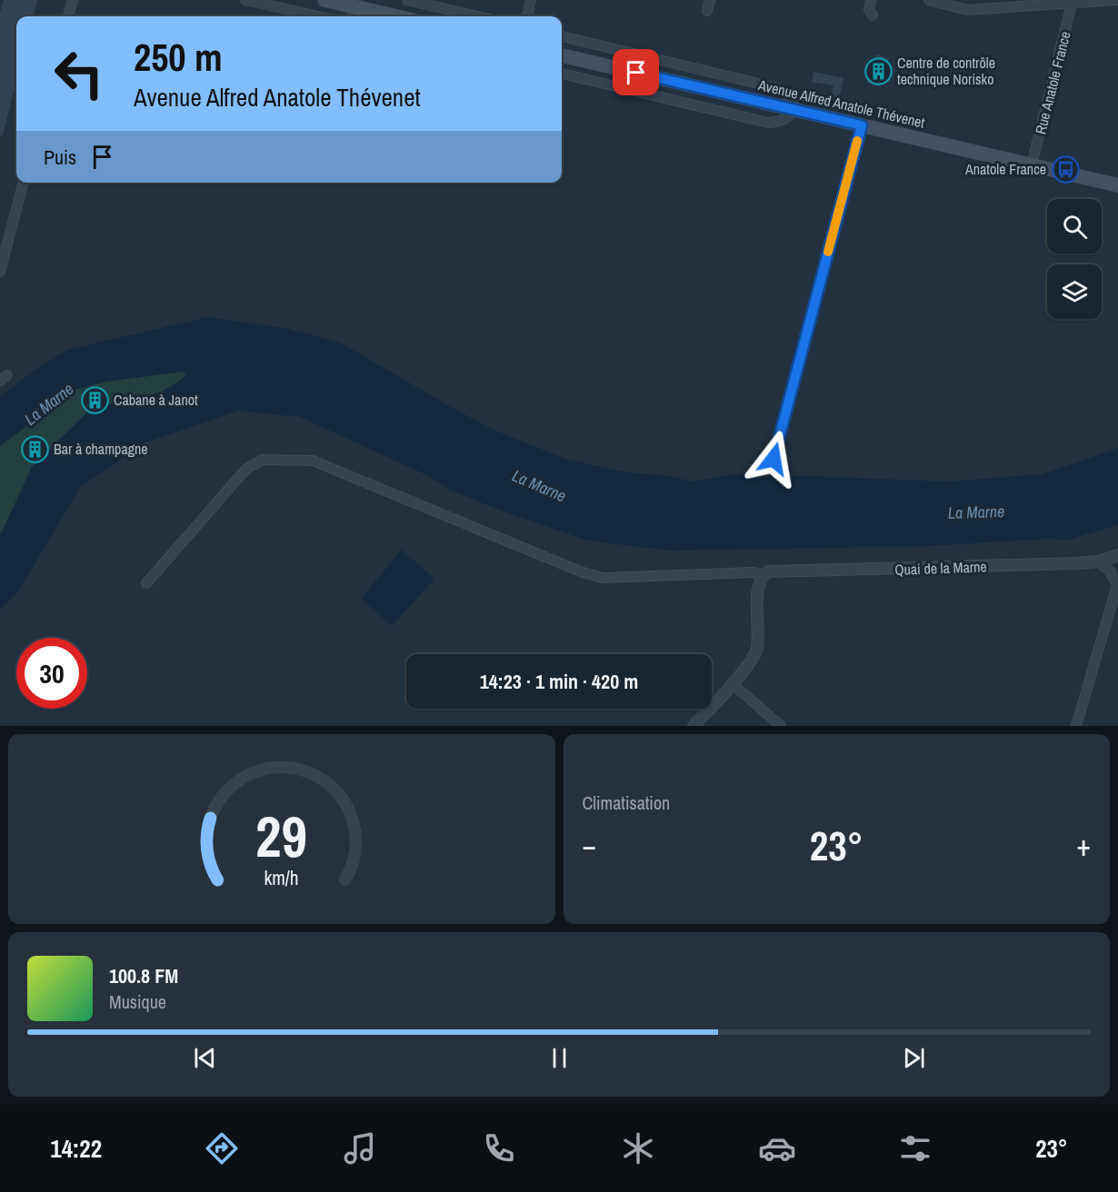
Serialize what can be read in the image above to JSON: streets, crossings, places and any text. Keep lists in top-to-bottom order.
{
  "streets": {
    "main road": ["Avenue Alfred Anatole Thévenet"],
    "street": ["Rue Anatole France", "Quai de la Marne"]
  },
  "crossings": [
    ["Rue Anatole France", "Avenue Alfred Anatole Thévenet"]
  ],
  "water": ["La Marne"],
  "places": {
    "building": ["Centre de contrôle technique Norisko", "Cabane à Janot", "Bar à champagne"],
    "bus stop": ["Anatole France"]
  },
  "page": {
    "turn": ["250 m", "Avenue Alfred Anatole Thévenet"],
    "then": "Puis",
    "limit": "30",
    "trip": "14:23 · 1 min · 420 m",
    "tile": "Climatisation",
    "heat": ["−", "23°", "+"],
    "song": ["100.8 FM", "Musique"],
    "tabs": ["14:22", "23°"],
    "gauge": ["29", "km/h"]
  }
}
